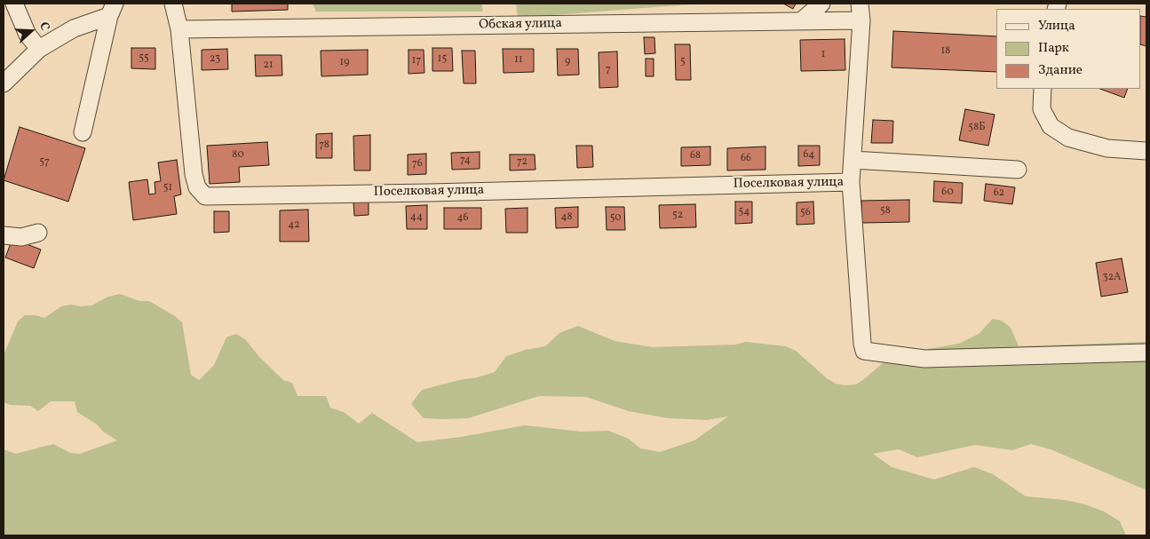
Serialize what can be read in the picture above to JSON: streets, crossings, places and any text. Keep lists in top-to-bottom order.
{
  "streets": {
    "street": ["Обская улица", "Поселковая улица"]
  },
  "crossings": [
    ["Обская улица", "Поселковая улица"]
  ],
  "house_numbers": [
    "18",
    "1",
    "55",
    "23",
    "15",
    "11",
    "17",
    "9",
    "5",
    "19",
    "21",
    "7",
    "58Б",
    "78",
    "80",
    "64",
    "68",
    "66",
    "74",
    "57",
    "72",
    "76",
    "51",
    "60",
    "62",
    "58",
    "54",
    "56",
    "52",
    "44",
    "48",
    "46",
    "50",
    "42",
    "32А"
  ],
  "legend": ["Улица", "Парк", "Здание"],
  "north": "right"
}
